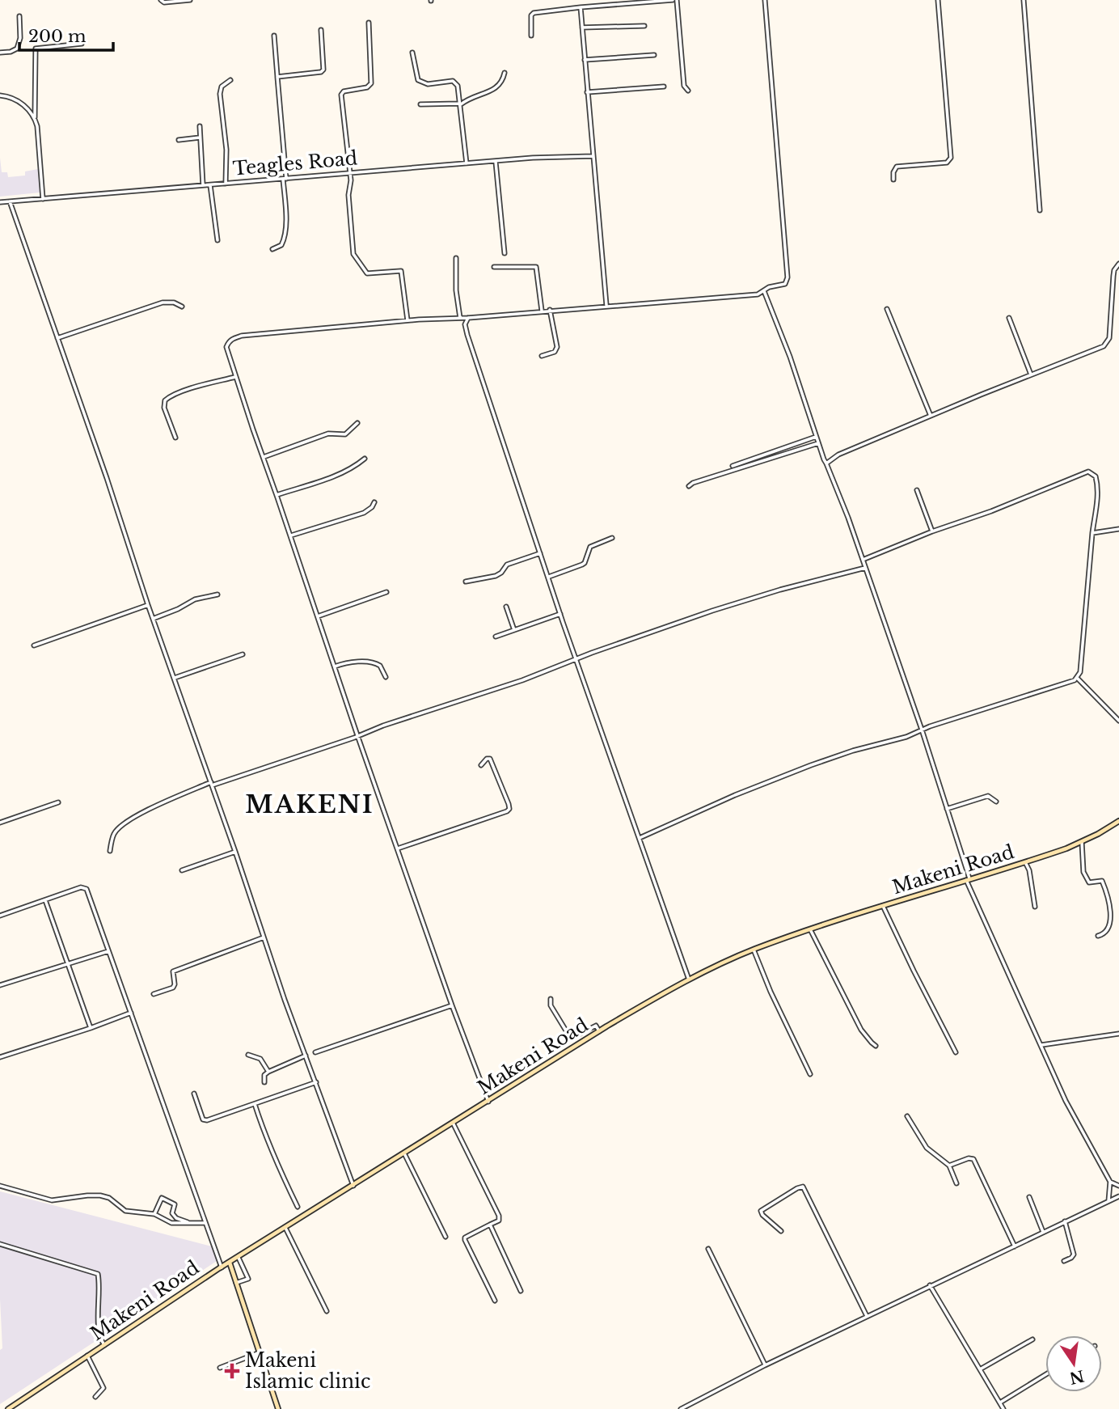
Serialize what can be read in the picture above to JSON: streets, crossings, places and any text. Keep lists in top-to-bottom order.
{
  "streets": {
    "main road": ["Makeni Road"],
    "street": ["Teagles Road"]
  },
  "districts": ["MAKENI"],
  "places": {
    "health": ["Makeni Islamic clinic"]
  },
  "scale_bar": "200 m",
  "north": "bottom"
}
